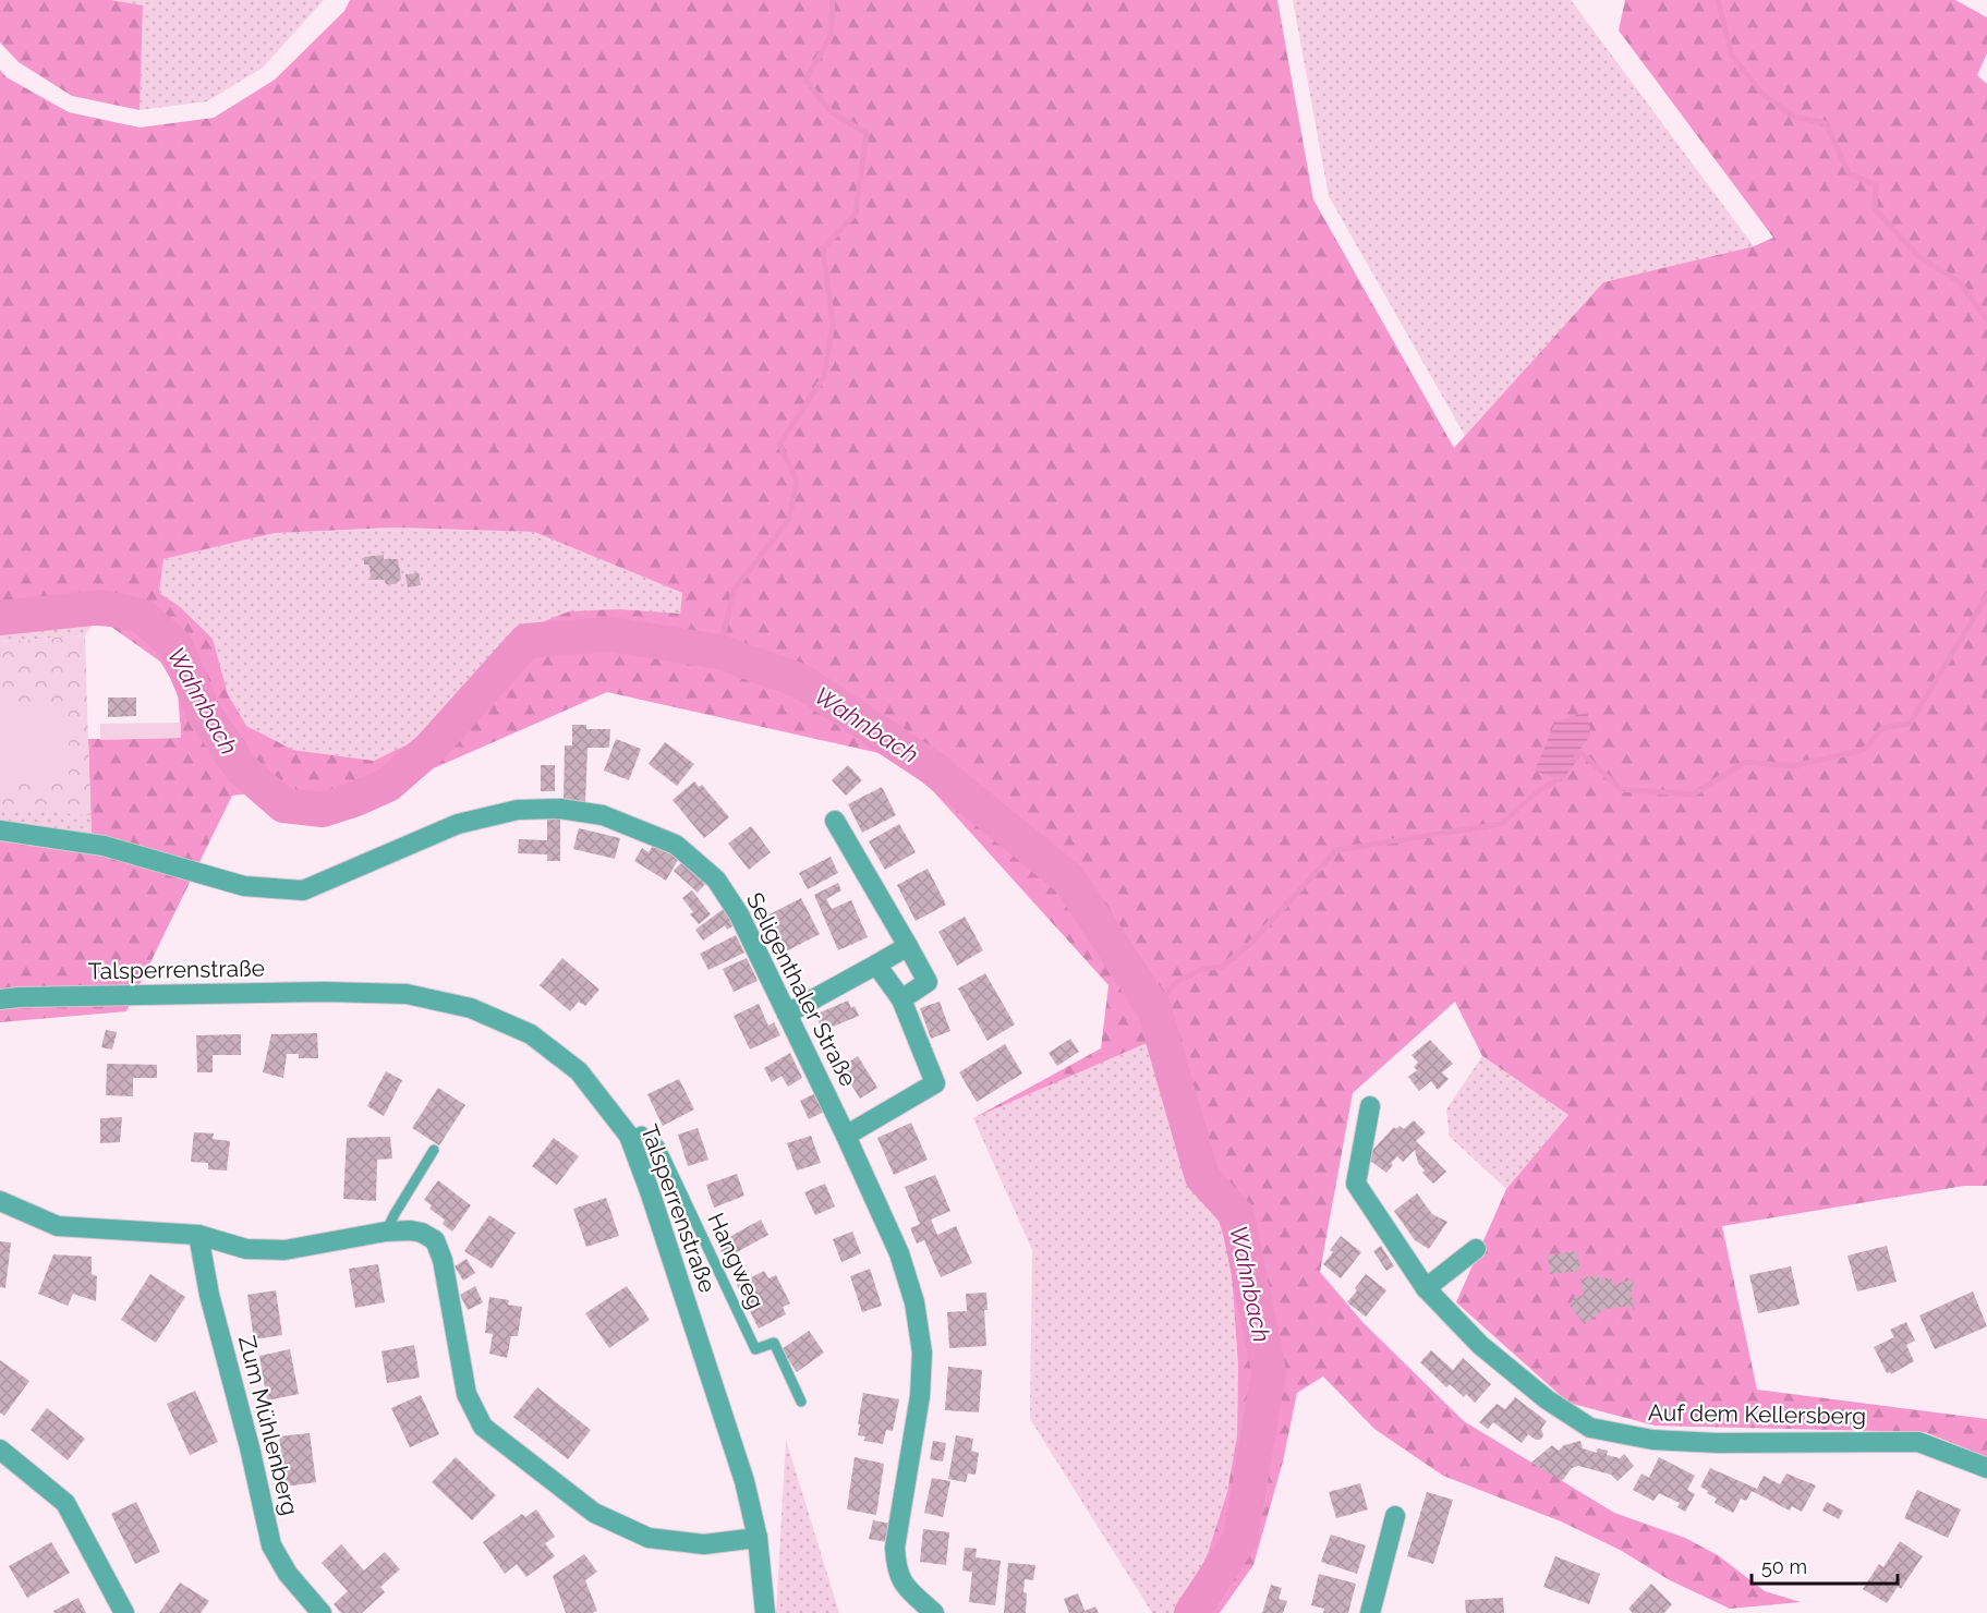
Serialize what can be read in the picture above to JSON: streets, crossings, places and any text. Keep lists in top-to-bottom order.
{
  "streets": {
    "street": [
      "Talsperrenstraße",
      "Seligenthaler Straße",
      "Auf dem Kellersberg",
      "Zum Mühlenberg"
    ],
    "lane": ["Hangweg"]
  },
  "crossings": [
    ["Talsperrenstraße", "Hangweg"]
  ],
  "water": ["Wahnbach"],
  "scale_bar": "50 m"
}
